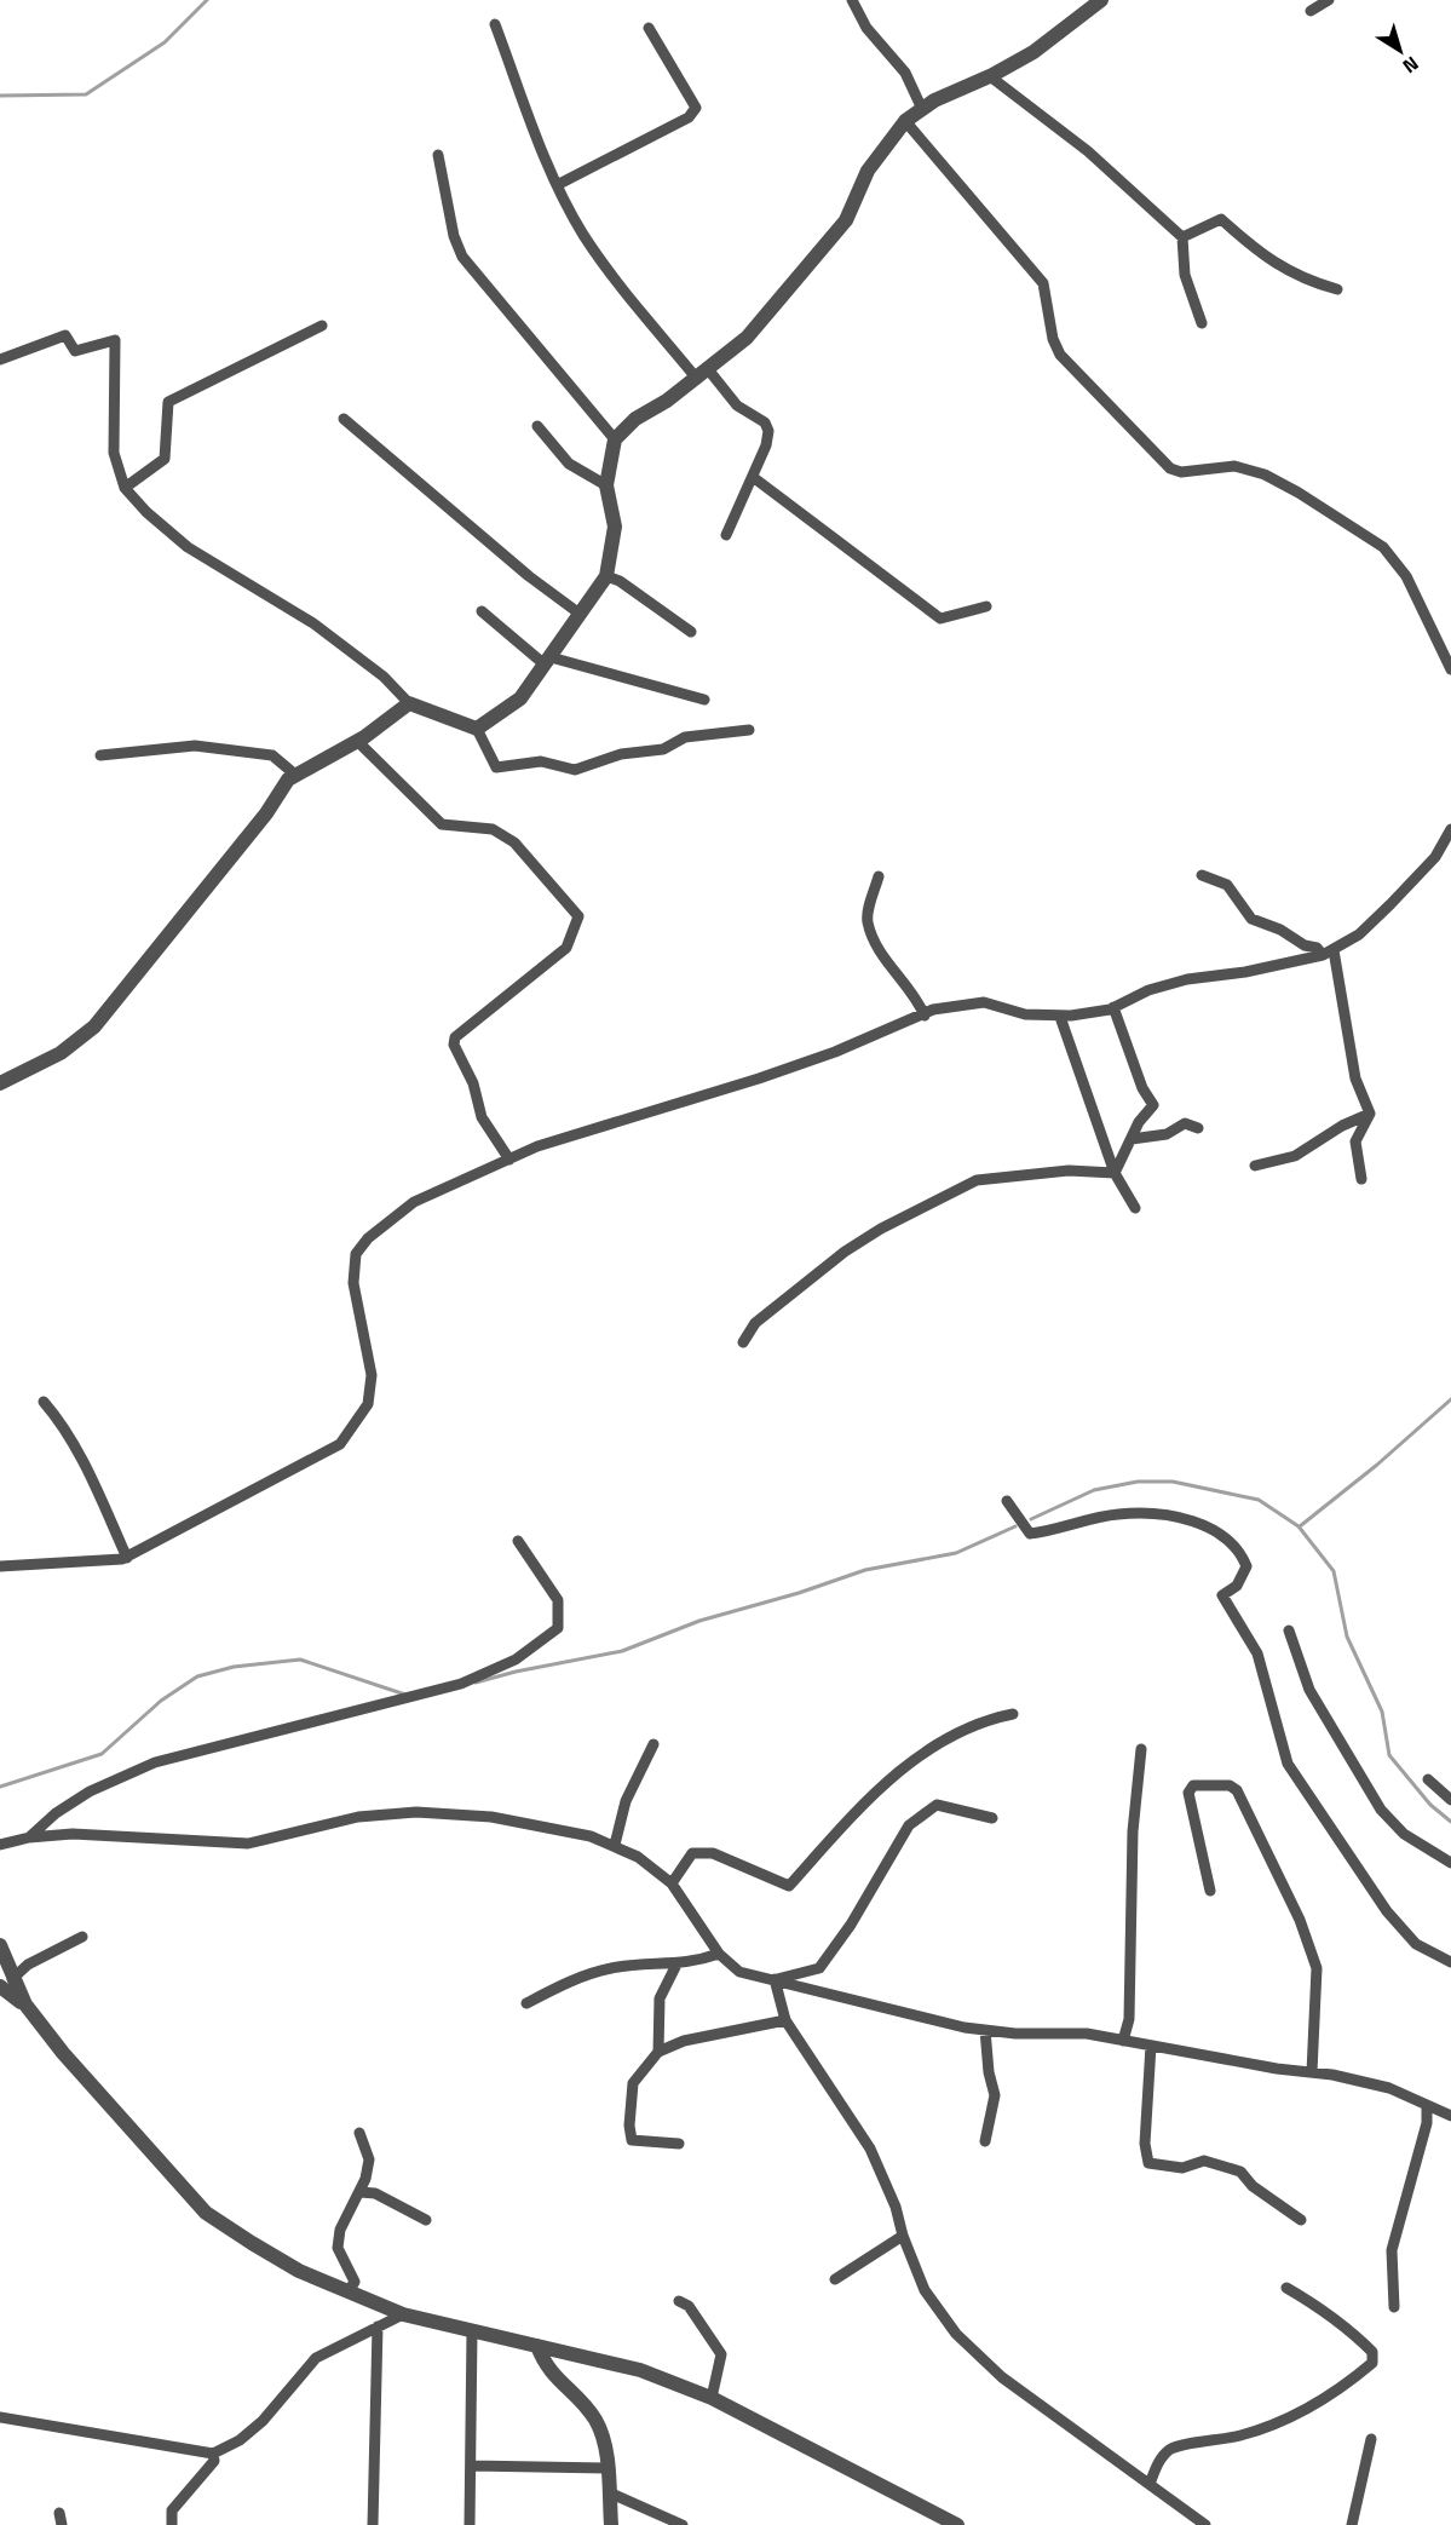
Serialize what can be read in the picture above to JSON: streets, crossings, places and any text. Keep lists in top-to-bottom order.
{
  "north": "bottom right"
}
